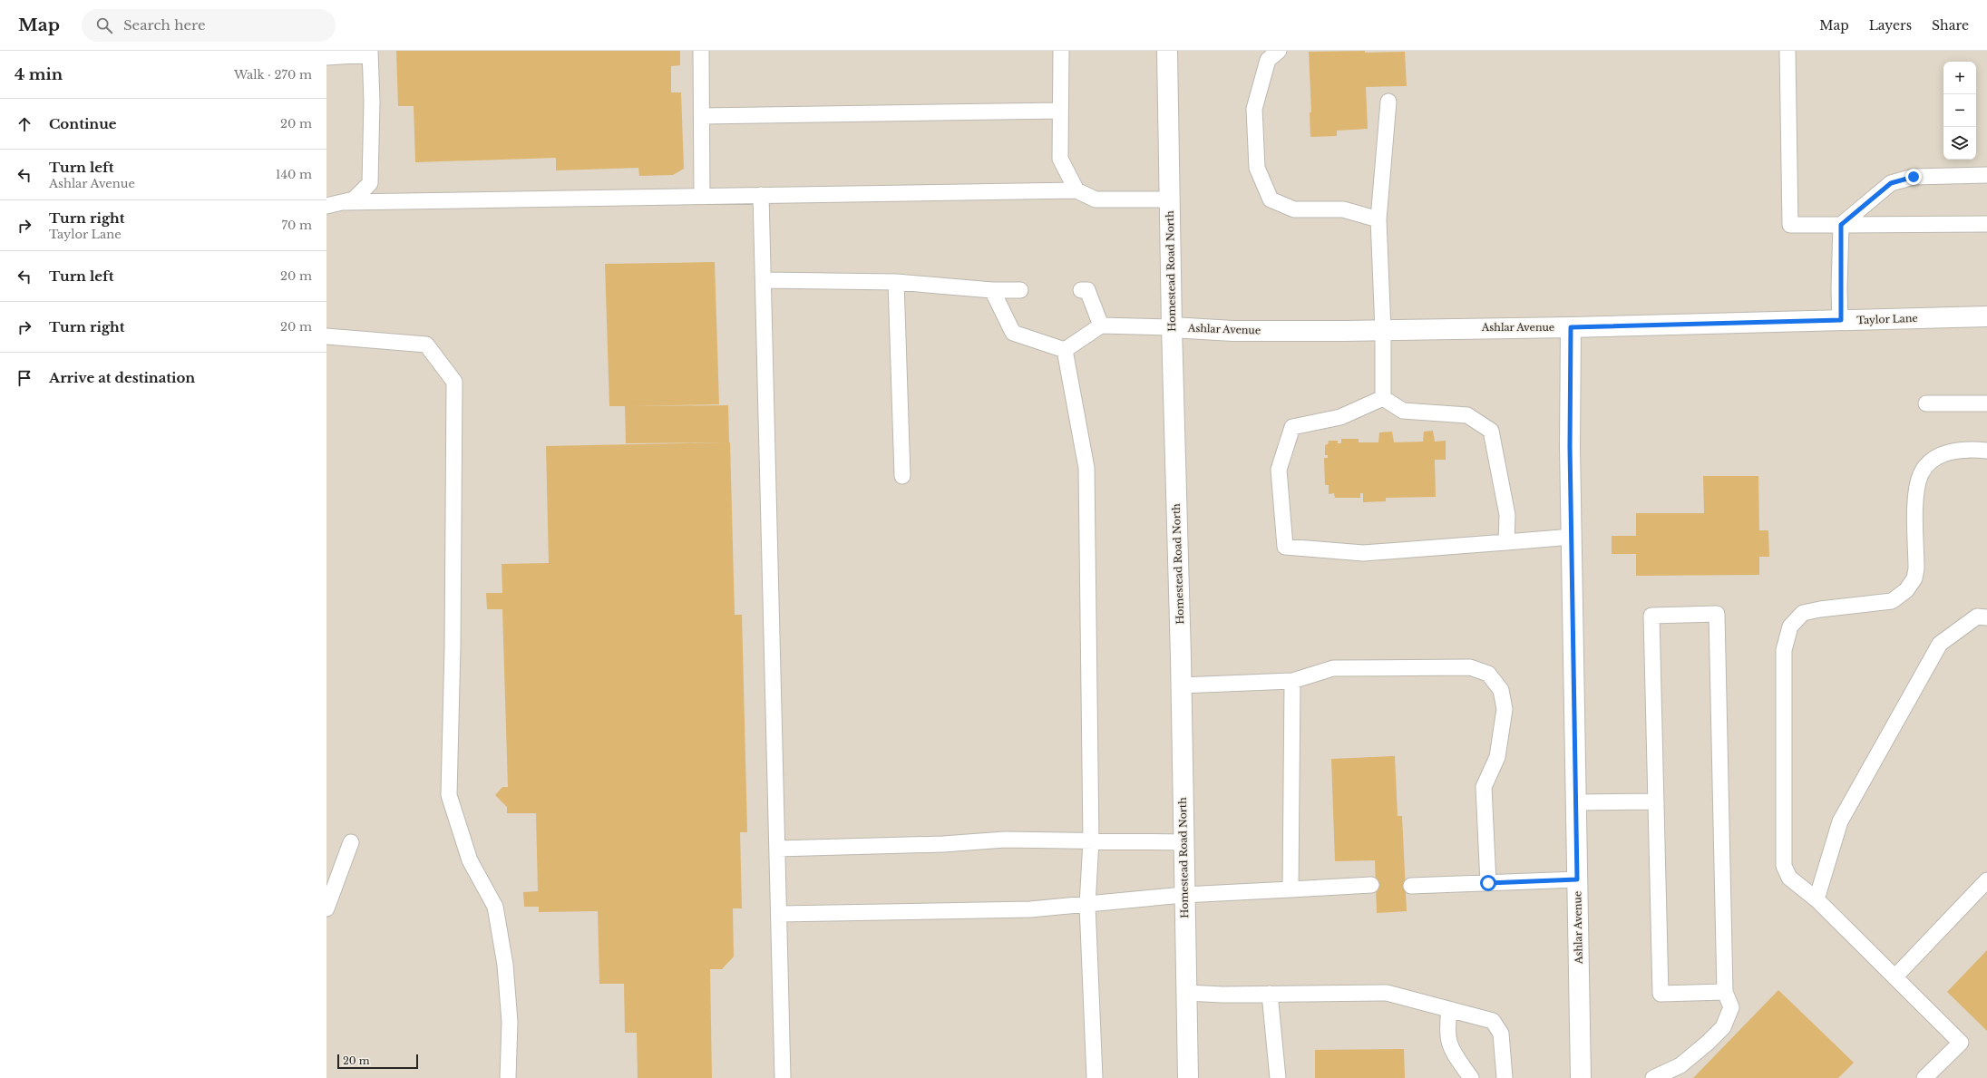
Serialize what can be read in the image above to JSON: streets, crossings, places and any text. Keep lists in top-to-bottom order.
{
  "streets": {
    "street": ["Homestead Road North", "Taylor Lane", "Ashlar Avenue"]
  },
  "crossings": [
    ["Homestead Road North", "Ashlar Avenue"],
    ["Taylor Lane", "Ashlar Avenue"]
  ],
  "scale_bar": "20 m",
  "page": {
    "header": "Map",
    "search": "Search here",
    "nav": ["Map", "Layers", "Share"],
    "heading": ["4 min", "Walk · 270 m"],
    "map_buttons": ["+", "−"],
    "list": [
      ["Continue", "20 m"],
      ["Turn left", "Ashlar Avenue", "140 m"],
      ["Turn right", "Taylor Lane", "70 m"],
      ["Turn left", "20 m"],
      ["Turn right", "20 m"],
      "Arrive at destination"
    ],
    "scale": "20 m"
  }
}
